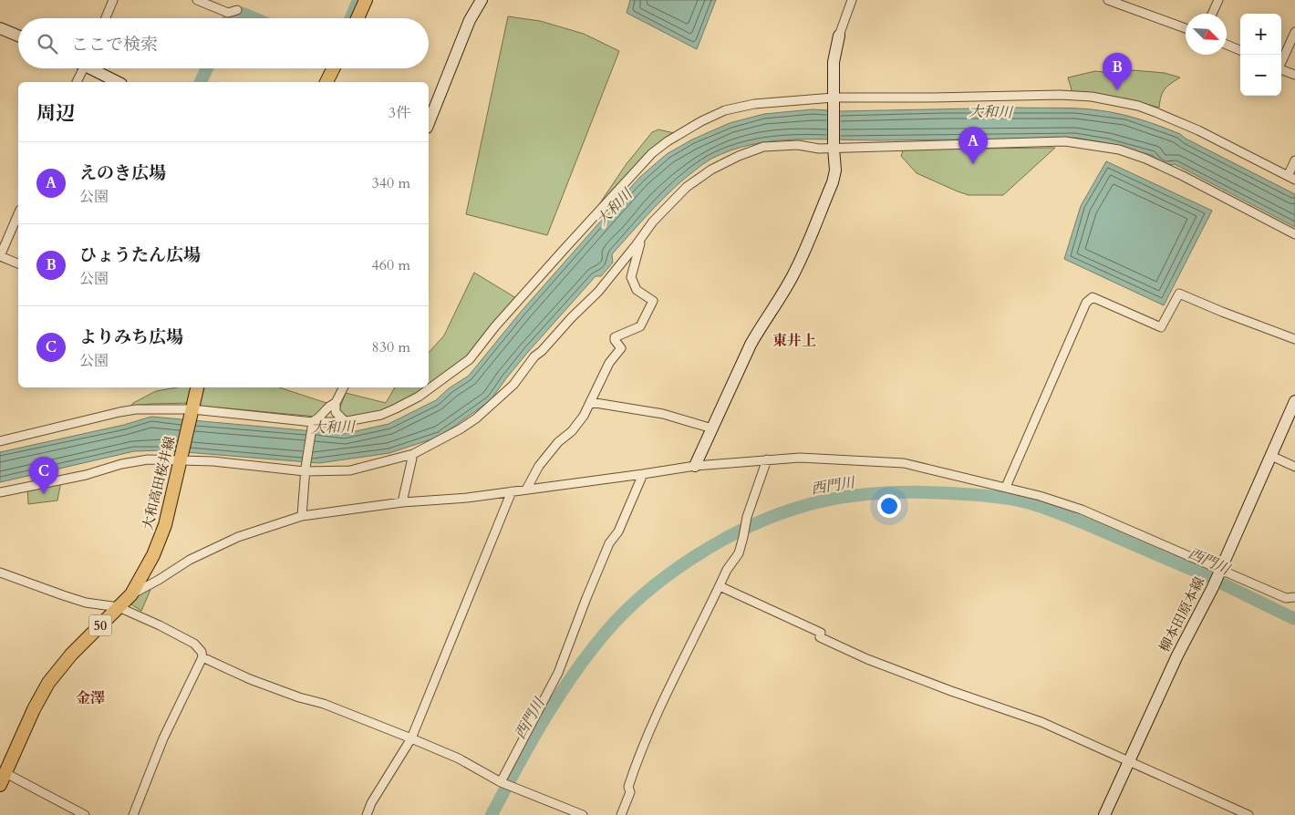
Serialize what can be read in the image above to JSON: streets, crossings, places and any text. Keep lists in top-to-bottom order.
{
  "streets": {
    "main road": ["大和高田桜井線", "50"],
    "street": ["柳本田原本線"]
  },
  "districts": ["東井上", "金澤"],
  "water": ["大和川", "西門川"],
  "north": "bottom right",
  "page": {
    "map_buttons": ["+", "−"],
    "search": "ここで検索",
    "pins": ["B", "A", "C"],
    "heading": ["周辺", "3件"],
    "list": [
      {
        "mark": "A",
        "name": "えのき広場",
        "note": "公園",
        "value": "340 m"
      },
      {
        "mark": "B",
        "name": "ひょうたん広場",
        "note": "公園",
        "value": "460 m"
      },
      {
        "mark": "C",
        "name": "よりみち広場",
        "note": "公園",
        "value": "830 m"
      }
    ]
  }
}
